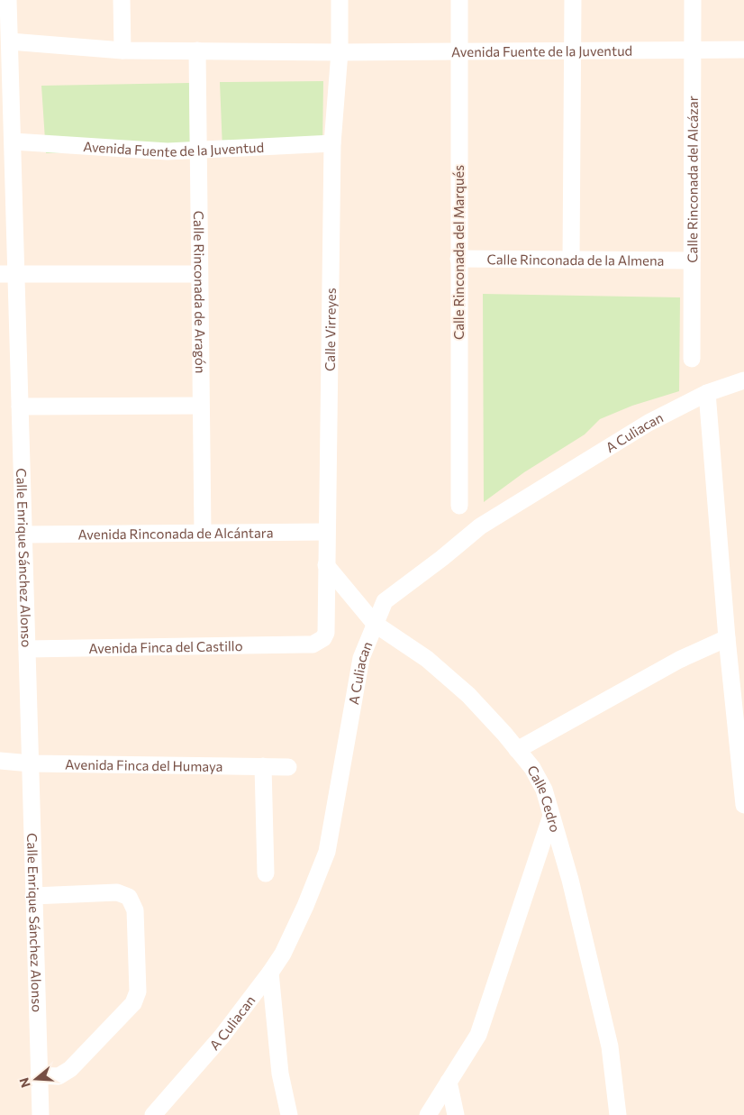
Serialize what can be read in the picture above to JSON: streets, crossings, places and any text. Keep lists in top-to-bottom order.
{
  "streets": {
    "street": [
      "Avenida Fuente de la Juventud",
      "Calle Rinconada del Alcázar",
      "Calle Rinconada del Marqués",
      "Calle Rinconada de la Almena",
      "Calle Rinconada de Aragón",
      "Calle Virreyes",
      "A Culiacan",
      "Avenida Rinconada de Alcántara",
      "Calle Enrique Sánchez Alonso",
      "Avenida Finca del Castillo",
      "Avenida Finca del Humaya",
      "Calle Cedro"
    ]
  },
  "crossings": [
    ["Avenida Fuente de la Juventud", "Calle Rinconada del Alcázar"],
    ["Avenida Fuente de la Juventud", "Calle Rinconada del Marqués"],
    ["Avenida Fuente de la Juventud", "Calle Rinconada de Aragón"],
    ["Avenida Fuente de la Juventud", "Calle Virreyes"],
    ["Avenida Fuente de la Juventud", "Calle Enrique Sánchez Alonso"],
    ["Calle Rinconada del Alcázar", "Calle Rinconada de la Almena"],
    ["Calle Rinconada del Marqués", "Calle Rinconada de la Almena"],
    ["Calle Rinconada de Aragón", "Avenida Rinconada de Alcántara"],
    ["Calle Virreyes", "Avenida Rinconada de Alcántara"],
    ["Calle Virreyes", "Avenida Finca del Castillo"],
    ["Calle Virreyes", "Calle Cedro"],
    ["A Culiacan", "Calle Cedro"],
    ["Avenida Rinconada de Alcántara", "Calle Enrique Sánchez Alonso"],
    ["Calle Enrique Sánchez Alonso", "Avenida Finca del Castillo"],
    ["Calle Enrique Sánchez Alonso", "Avenida Finca del Humaya"]
  ],
  "north": "left"
}
